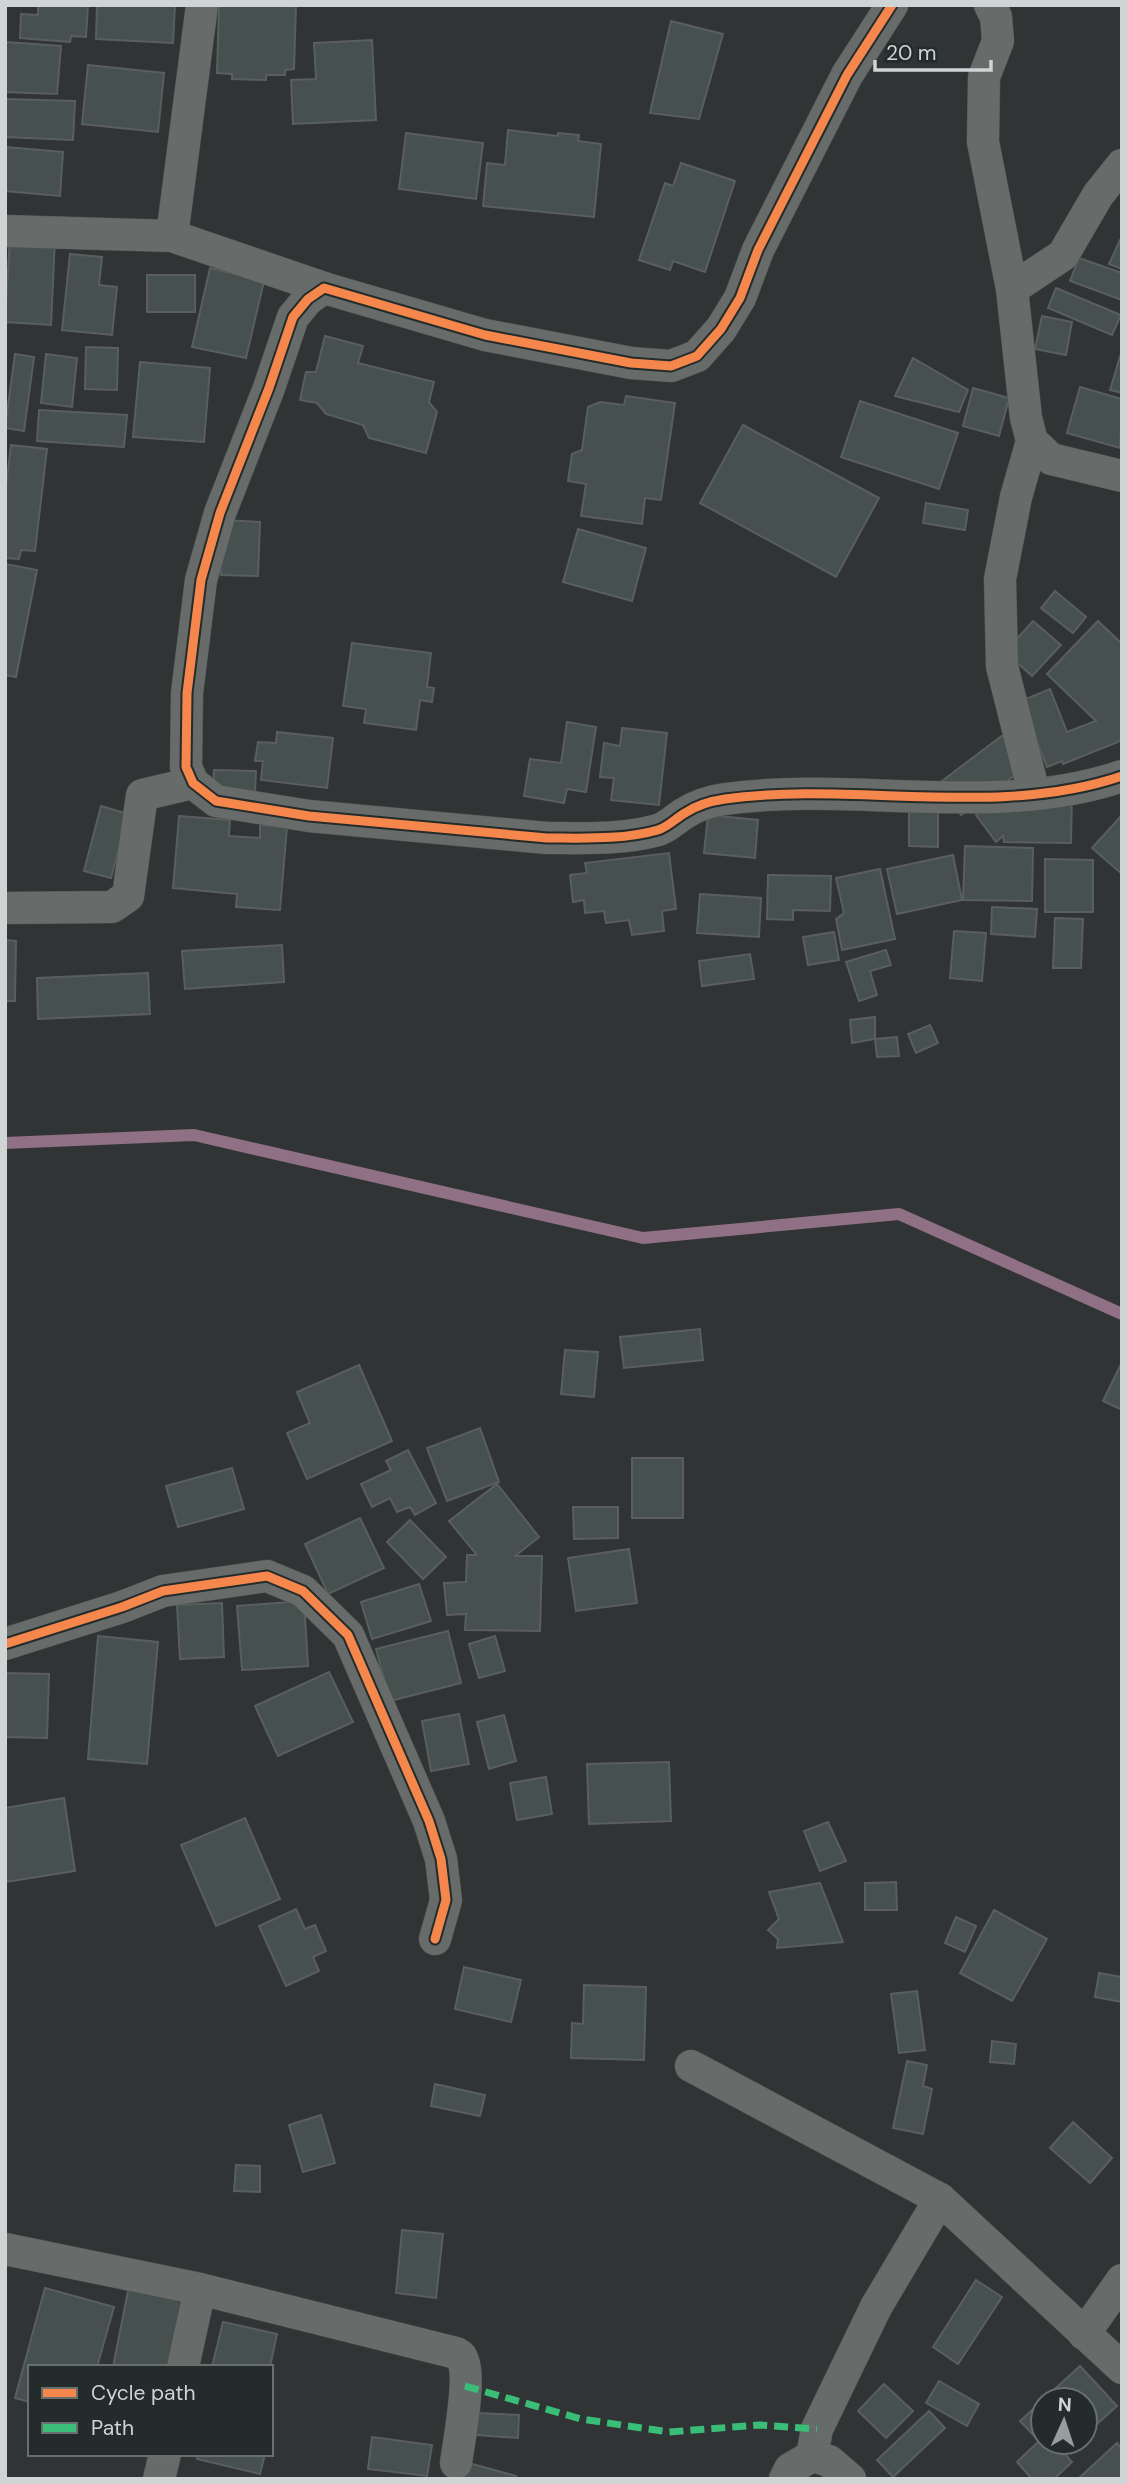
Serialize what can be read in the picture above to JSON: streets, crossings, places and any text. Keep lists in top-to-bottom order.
{
  "legend": ["Cycle path", "Path"],
  "scale_bar": "20 m",
  "north": "top"
}
